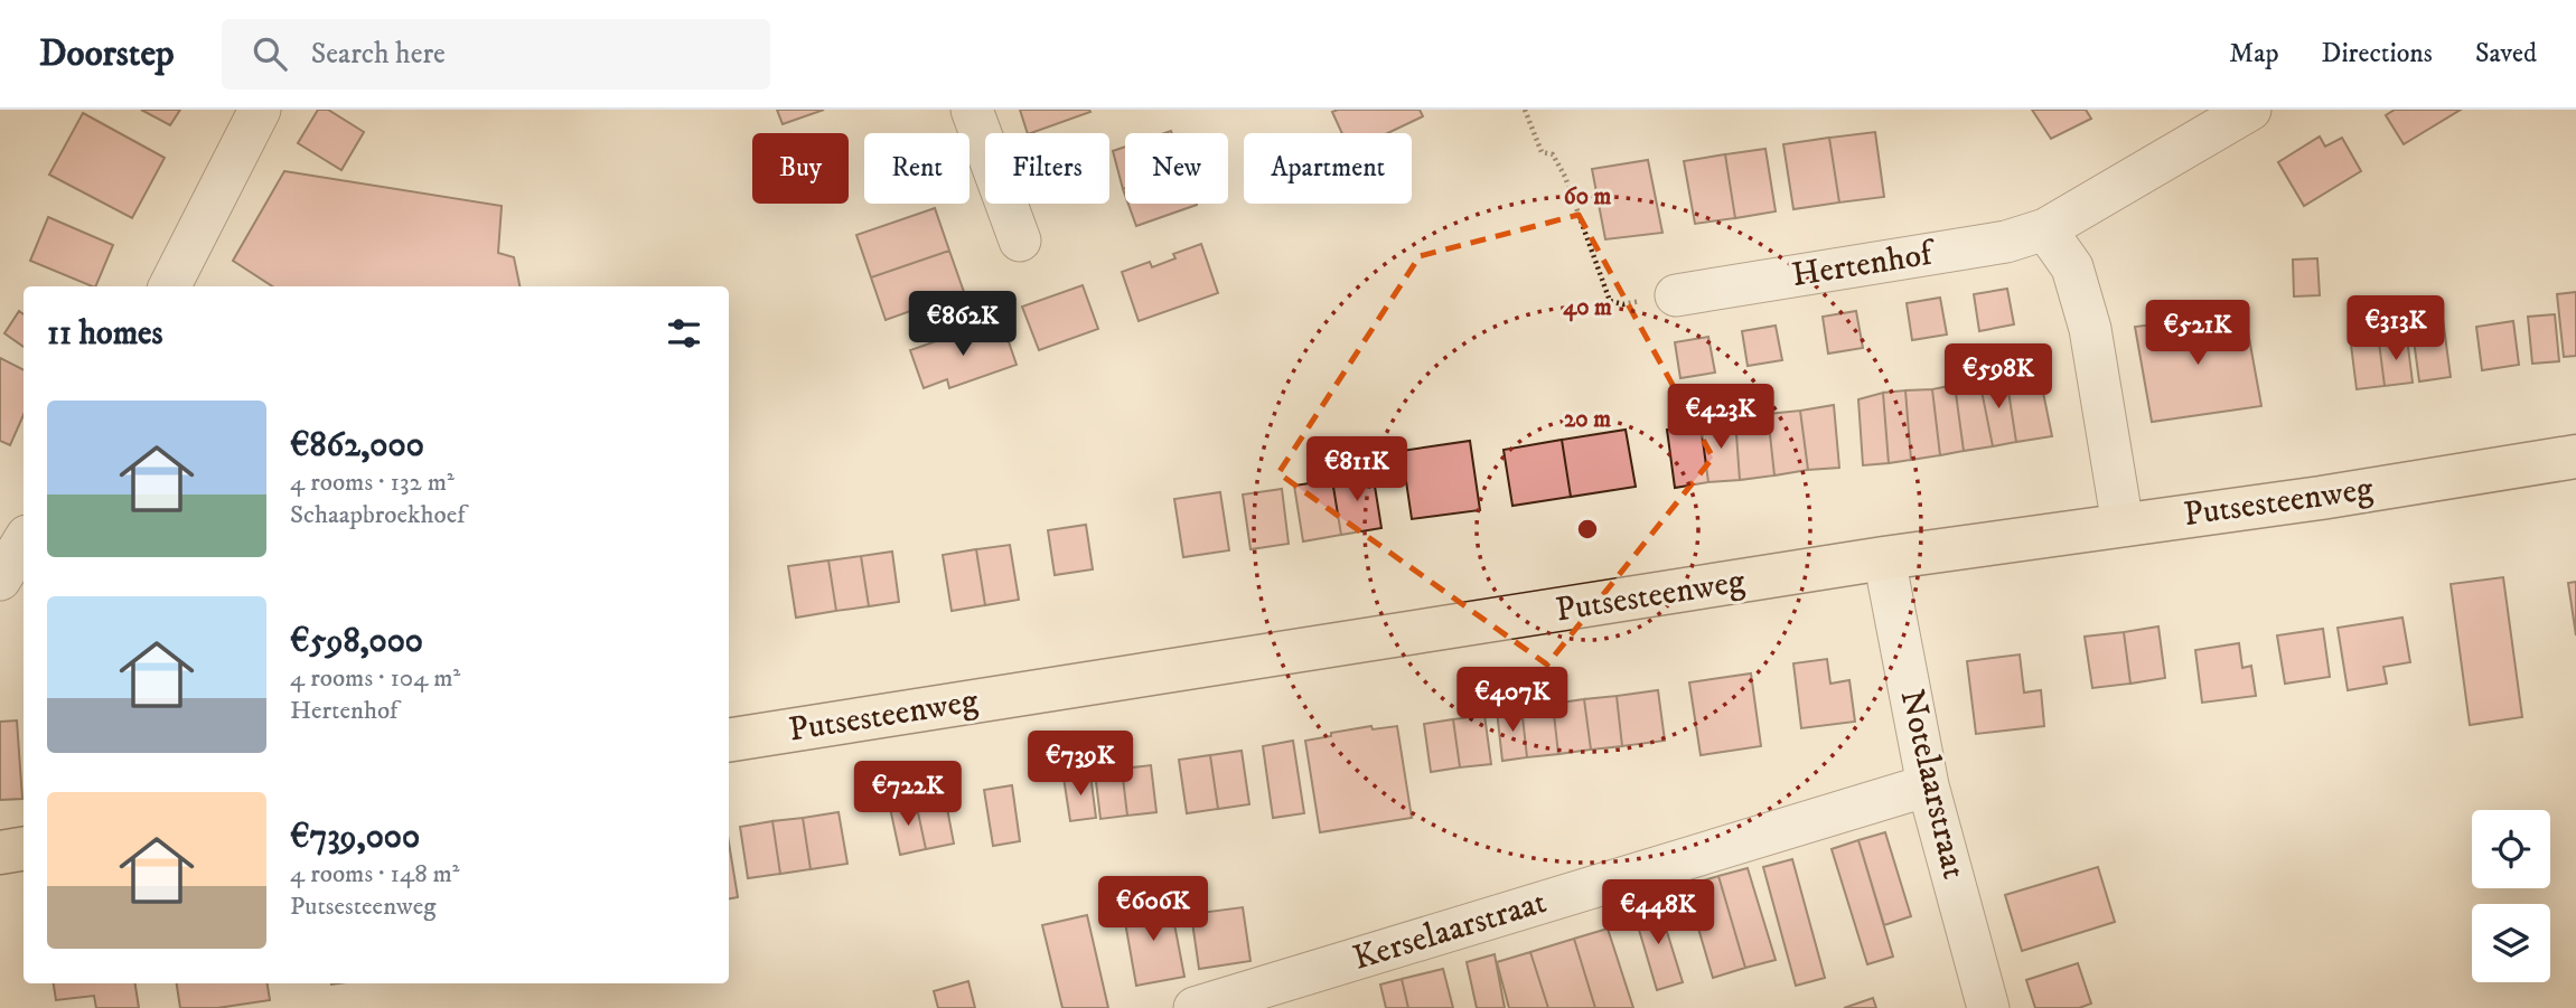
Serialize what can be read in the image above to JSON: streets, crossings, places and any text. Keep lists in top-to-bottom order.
{
  "streets": {
    "main road": ["Putsesteenweg"],
    "street": ["Hertenhof", "Notelaarstraat", "Kerselaarstraat"]
  },
  "crossings": [
    ["Putsesteenweg", "Notelaarstraat"],
    ["Notelaarstraat", "Kerselaarstraat"]
  ],
  "page": {
    "header": "Doorstep",
    "search": "Search here",
    "nav": ["Map", "Directions", "Saved"],
    "chip": [
      "Buy",
      "Rent",
      "Filters",
      "New",
      "Apartment"
    ],
    "heading": "11 homes",
    "price": [
      "€862K",
      "€313K",
      "€521K",
      "€598K",
      "€423K",
      "€811K",
      "€407K",
      "€739K",
      "€722K",
      "€606K",
      "€448K"
    ],
    "list": [
      {
        "name": "€862,000",
        "note": "4 rooms · 132 m² · Schaapbroekhoef"
      },
      {
        "name": "€598,000",
        "note": "4 rooms · 104 m² · Hertenhof"
      },
      {
        "name": "€739,000",
        "note": "4 rooms · 148 m² · Putsesteenweg"
      }
    ]
  },
  "rings": ["60 m", "40 m", "20 m"]
}
